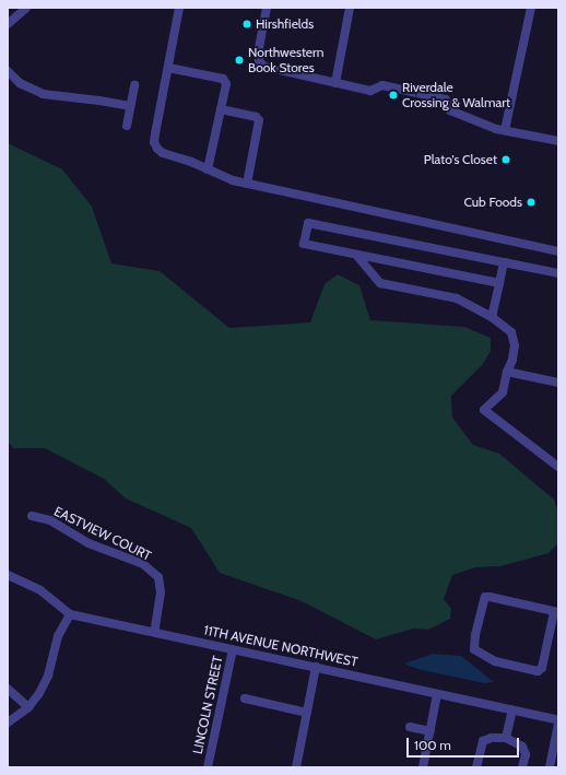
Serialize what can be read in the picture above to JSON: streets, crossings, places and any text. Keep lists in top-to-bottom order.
{
  "streets": {
    "street": ["EASTVIEW COURT", "11TH AVENUE NORTHWEST", "LINCOLN STREET"]
  },
  "crossings": [
    ["EASTVIEW COURT", "11TH AVENUE NORTHWEST"],
    ["11TH AVENUE NORTHWEST", "LINCOLN STREET"]
  ],
  "places": [
    "Hirshfields",
    "Northwestern Book Stores",
    "Riverdale Crossing & Walmart",
    "Plato's Closet",
    "Cub Foods"
  ],
  "scale_bar": "100 m"
}
